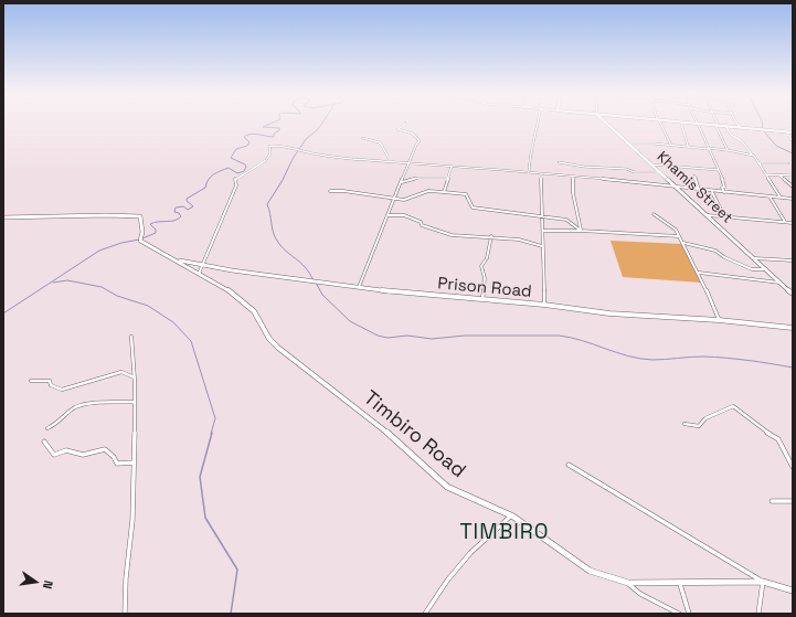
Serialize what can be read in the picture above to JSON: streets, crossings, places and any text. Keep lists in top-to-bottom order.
{
  "streets": {
    "street": ["Khamis Street", "Prison Road", "Timbiro Road"]
  },
  "crossings": [
    ["Prison Road", "Timbiro Road"]
  ],
  "districts": ["TIMBIRO"],
  "north": "right"
}
